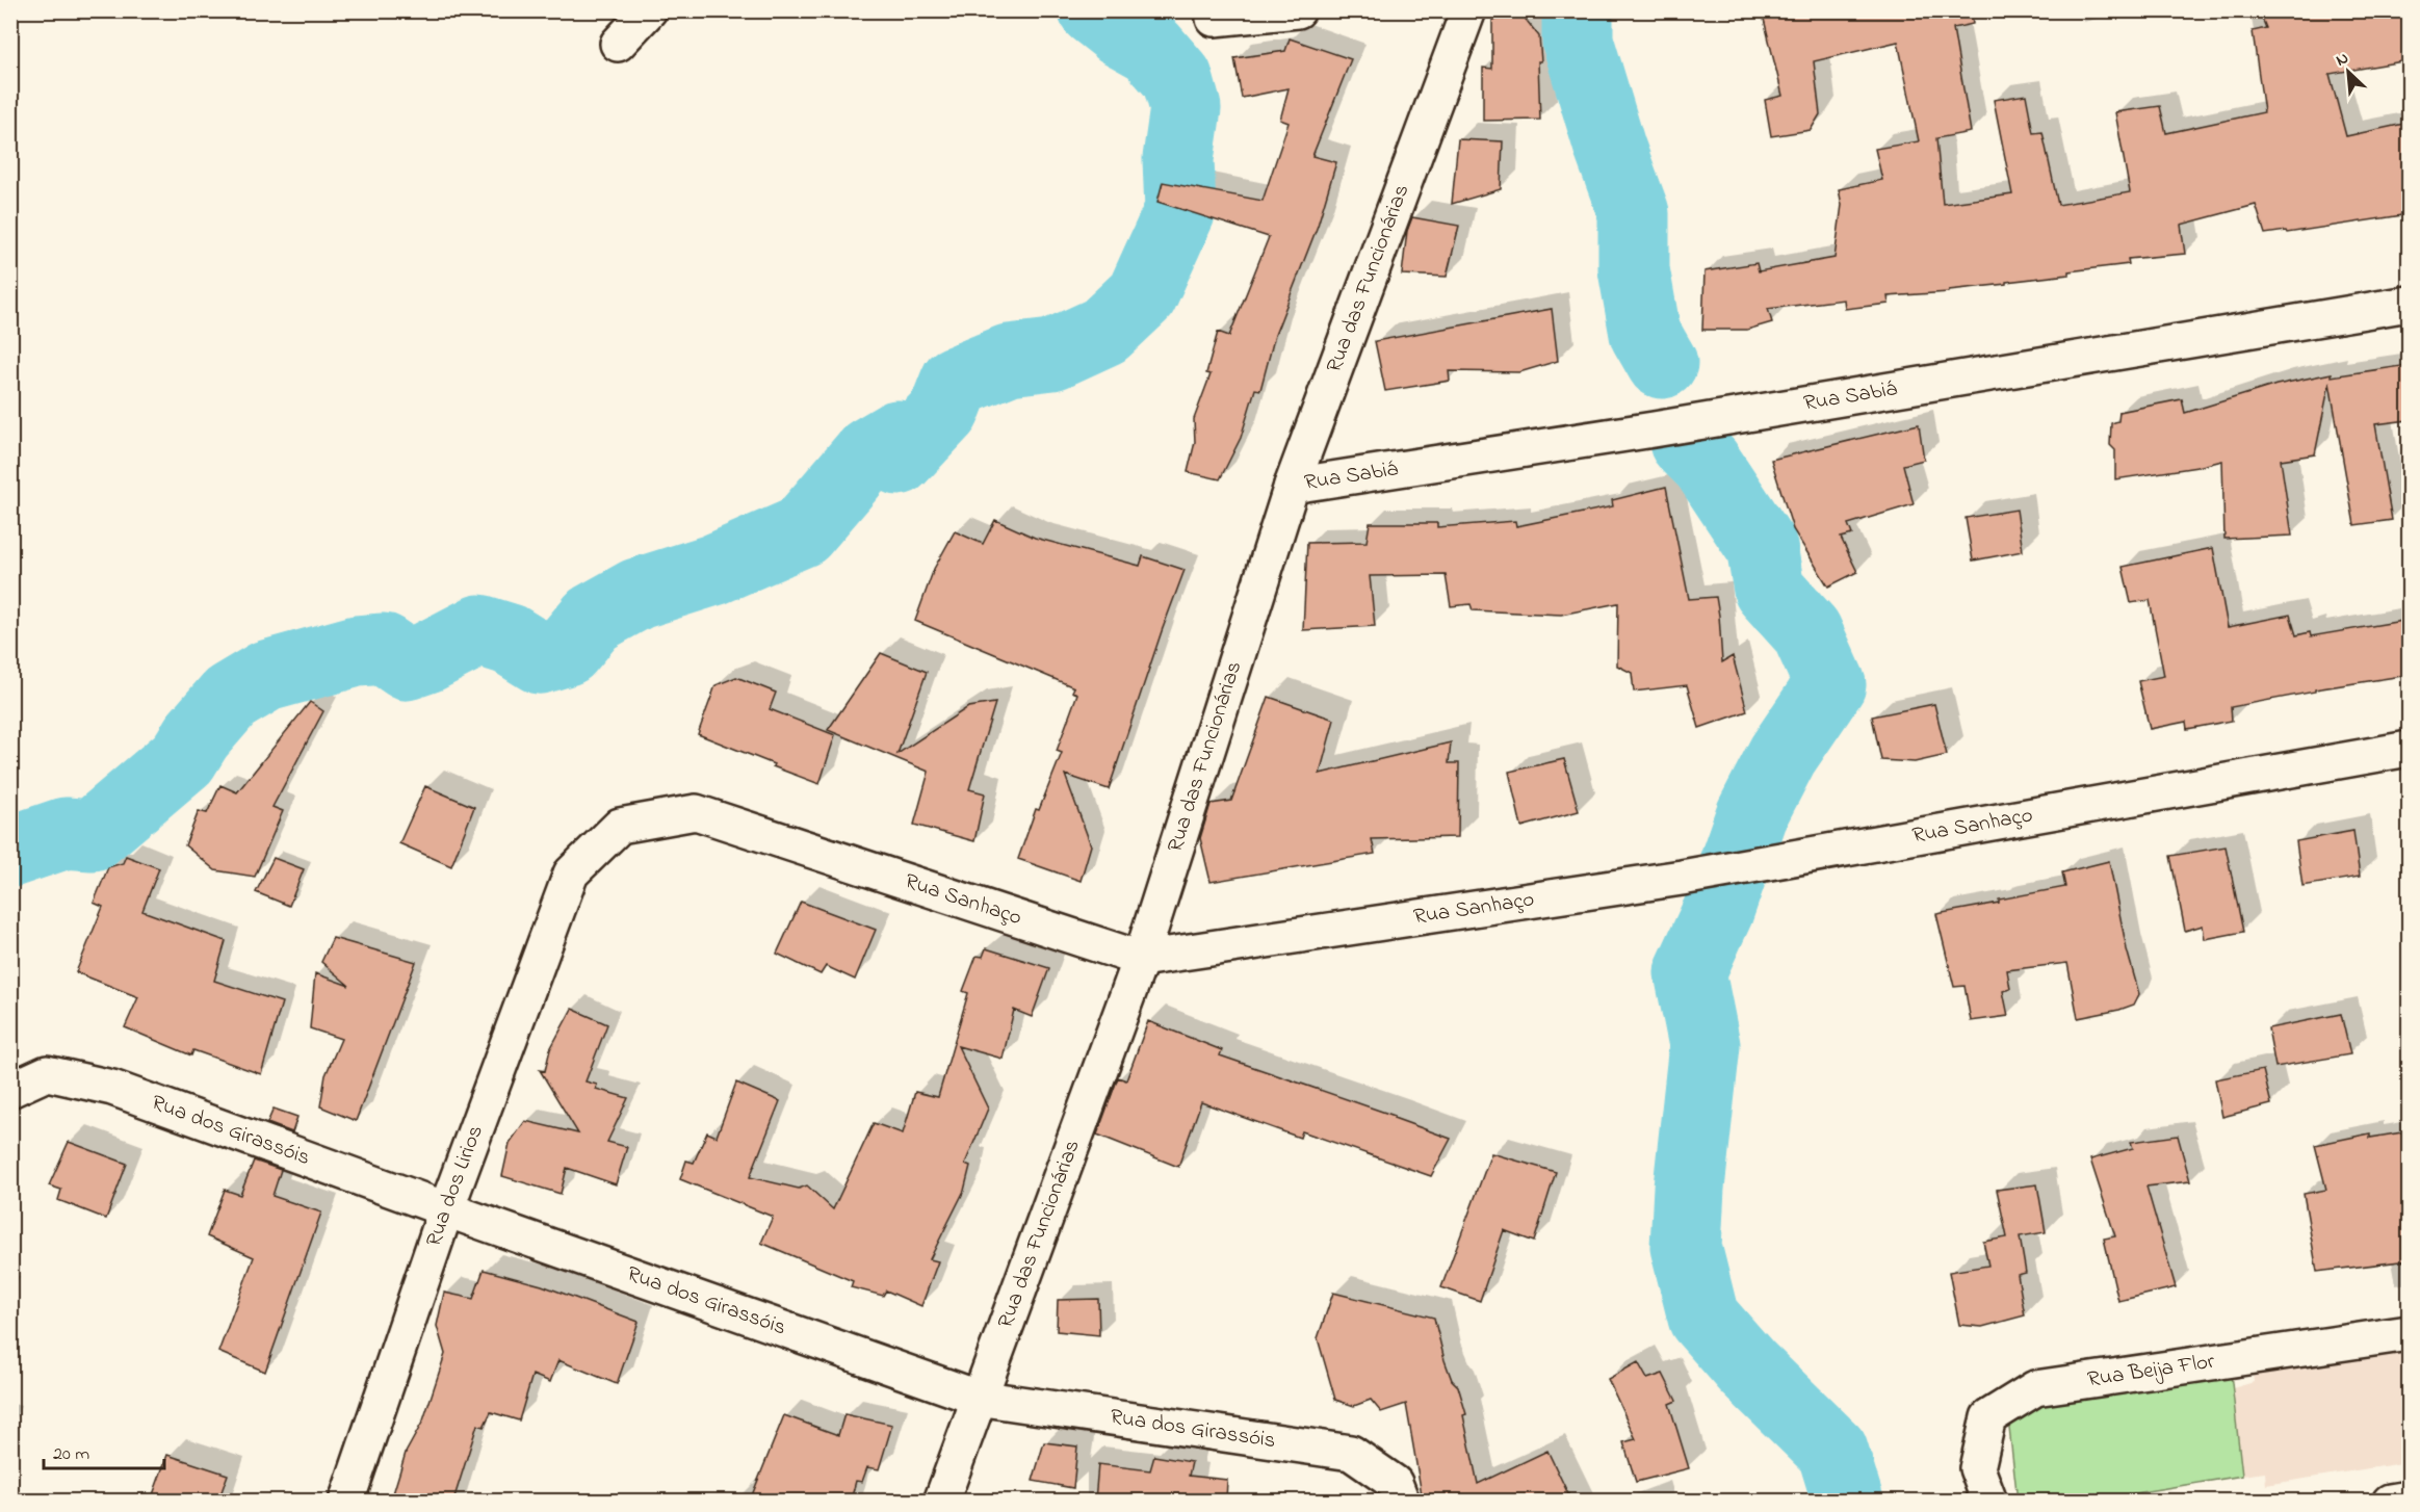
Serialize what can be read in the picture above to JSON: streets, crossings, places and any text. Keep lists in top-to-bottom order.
{
  "streets": {
    "street": [
      "Rua das Funcionárias",
      "Rua Sabiá",
      "Rua Sanhaço",
      "Rua dos Girassóis",
      "Rua dos Lirios",
      "Rua Beija Flor"
    ]
  },
  "crossings": [
    ["Rua das Funcionárias", "Rua Sabiá"],
    ["Rua das Funcionárias", "Rua Sanhaço"],
    ["Rua das Funcionárias", "Rua dos Girassóis"],
    ["Rua Sanhaço", "Rua dos Lirios"],
    ["Rua dos Girassóis", "Rua dos Lirios"]
  ],
  "scale_bar": "20 m",
  "north": "top left"
}
